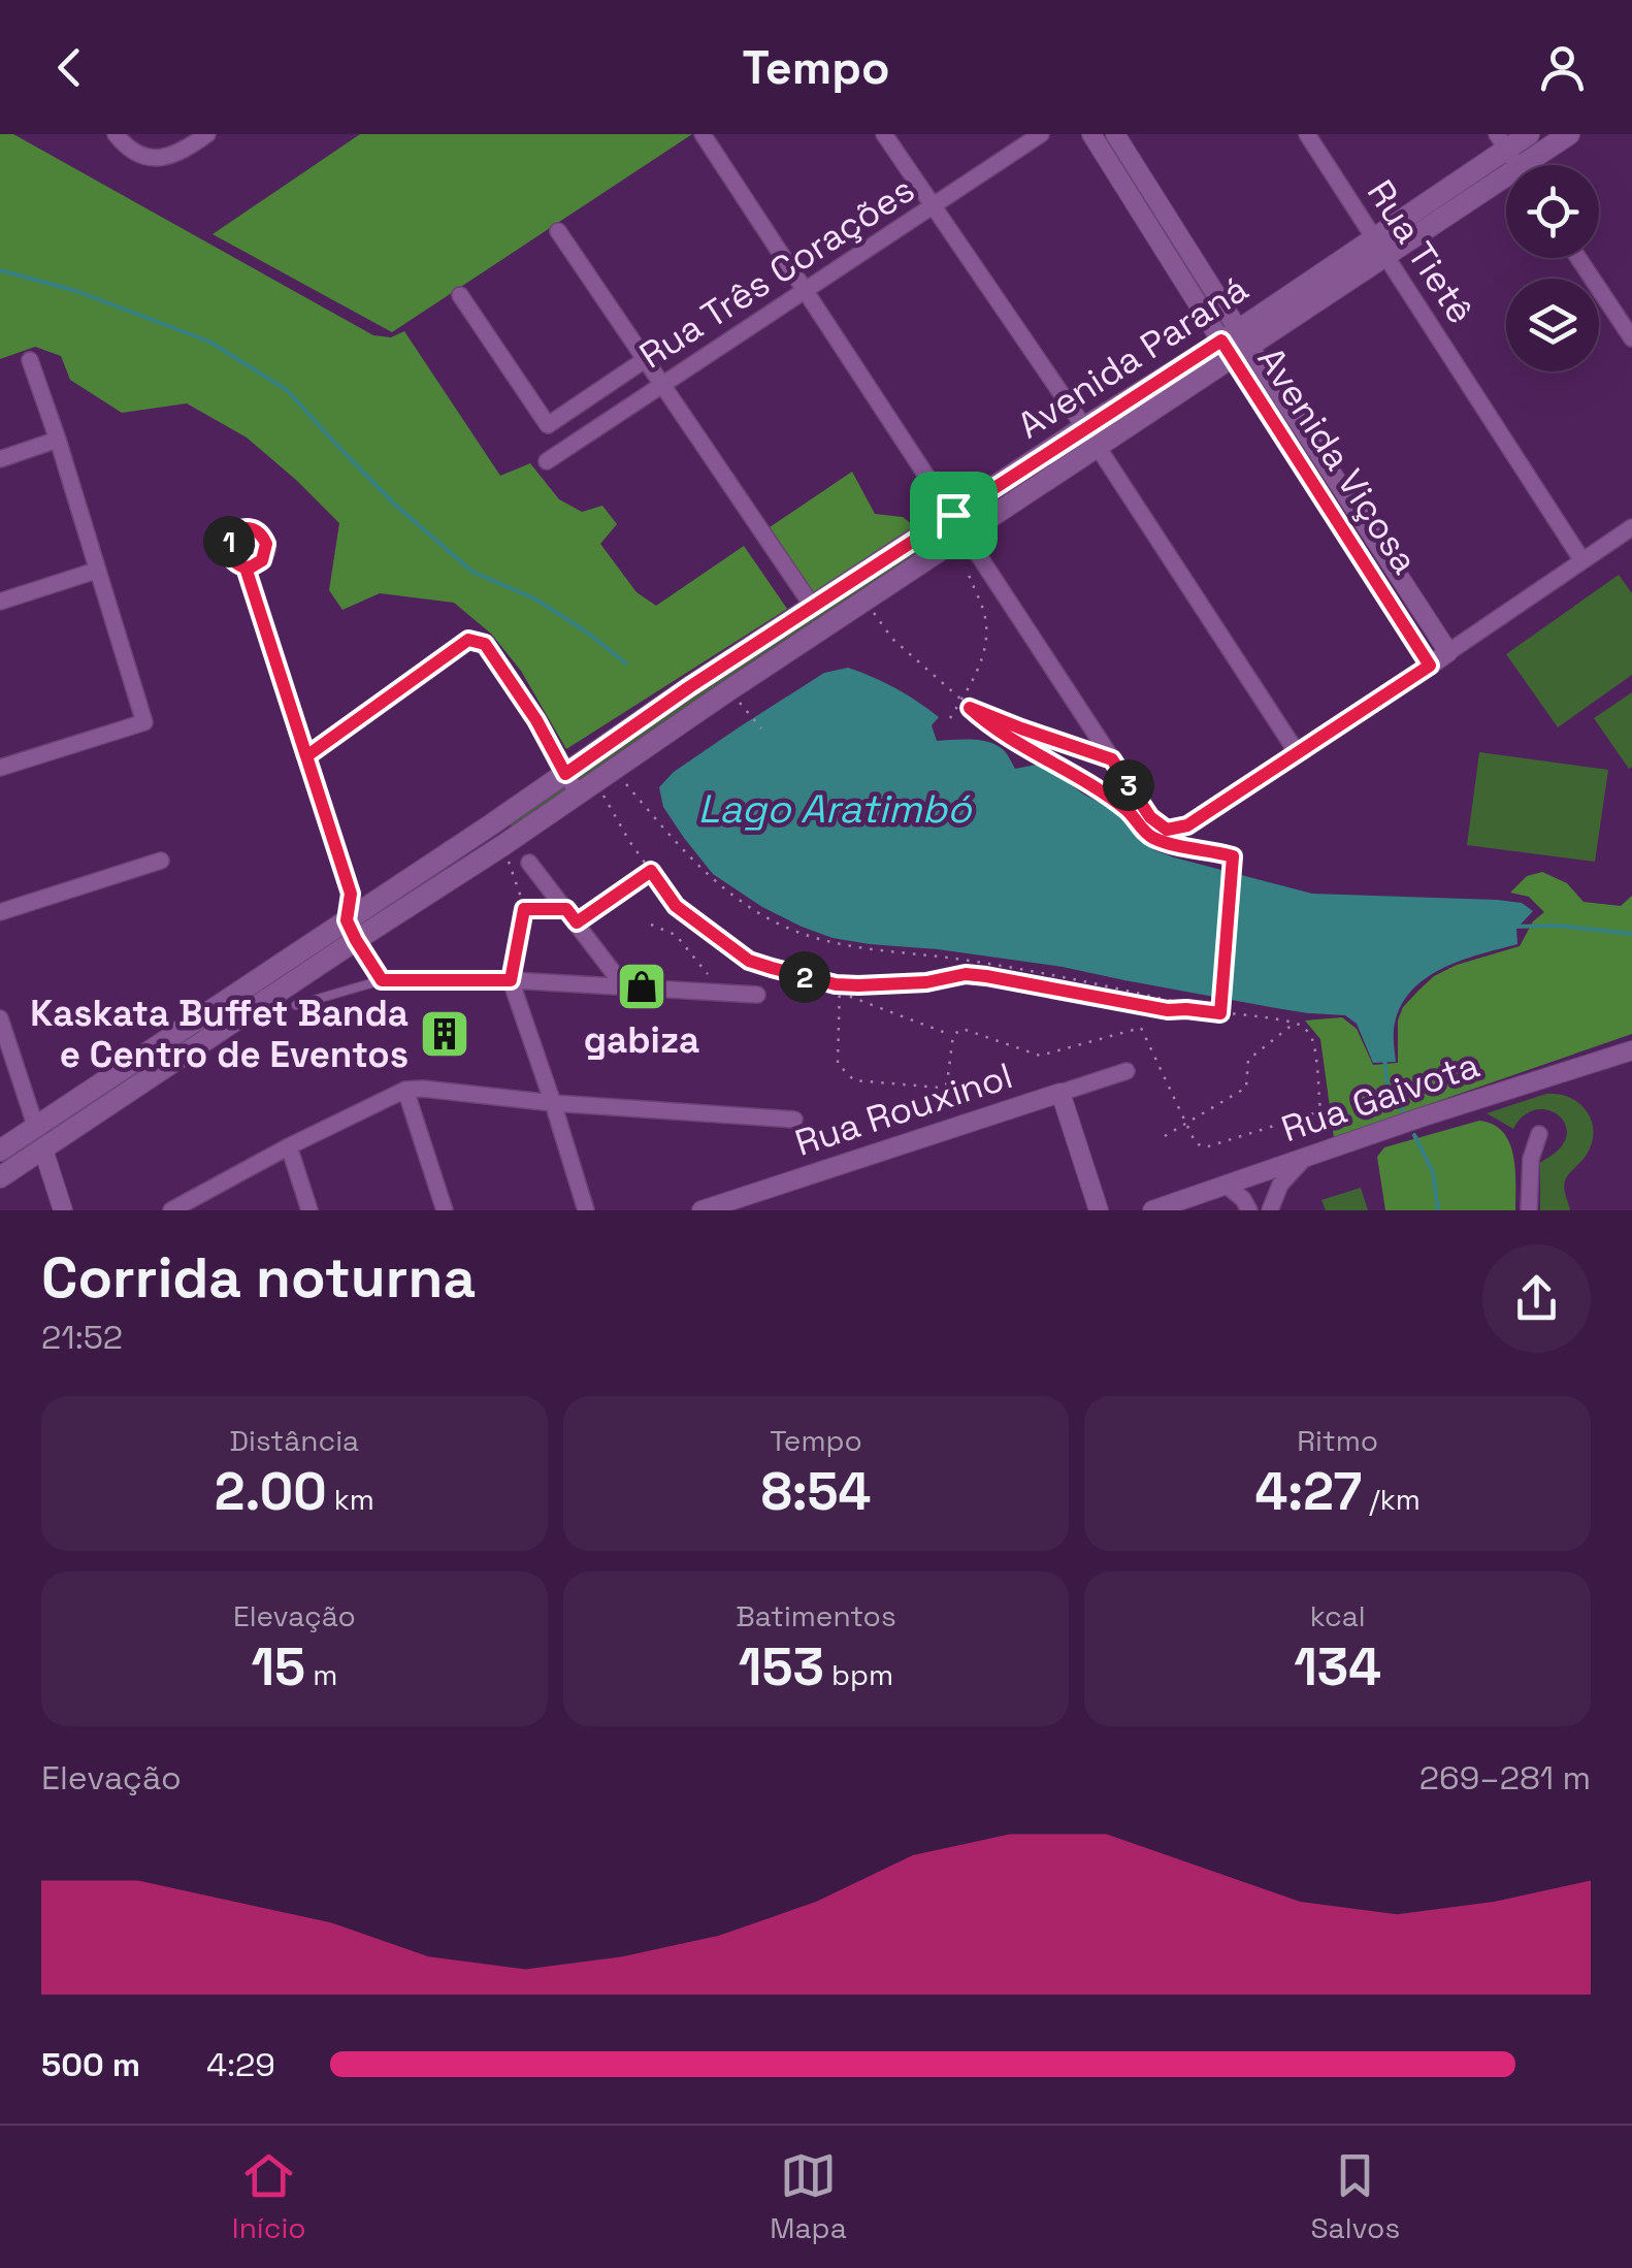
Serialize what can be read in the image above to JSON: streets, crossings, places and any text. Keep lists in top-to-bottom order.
{
  "streets": {
    "main road": ["Avenida Paraná"],
    "street": [
      "Rua Tietê",
      "Rua Três Corações",
      "Avenida Viçosa",
      "Rua Gaivota",
      "Rua Rouxinol"
    ]
  },
  "crossings": [
    ["Rua Tietê", "Avenida Paraná"],
    ["Avenida Paraná", "Avenida Viçosa"]
  ],
  "water": ["Lago Aratimbó"],
  "places": {
    "shop": ["gabiza"],
    "building": ["Kaskata Buffet Banda e Centro de Eventos"]
  },
  "page": {
    "header": "Tempo",
    "pins": ["1", "3", "2"],
    "heading": ["Corrida noturna", "21:52"],
    "stats": [
      ["Distância", "2.00 km"],
      ["Tempo", "8:54"],
      ["Ritmo", "4:27 /km"],
      ["Elevação", "15 m"],
      ["Batimentos", "153 bpm"],
      ["kcal", "134"]
    ],
    "chart": ["Elevação", "269–281 m"],
    "list": [
      {
        "name": "500 m",
        "note": "4:29"
      }
    ],
    "tabs": ["Início", "Mapa", "Salvos"]
  }
}
